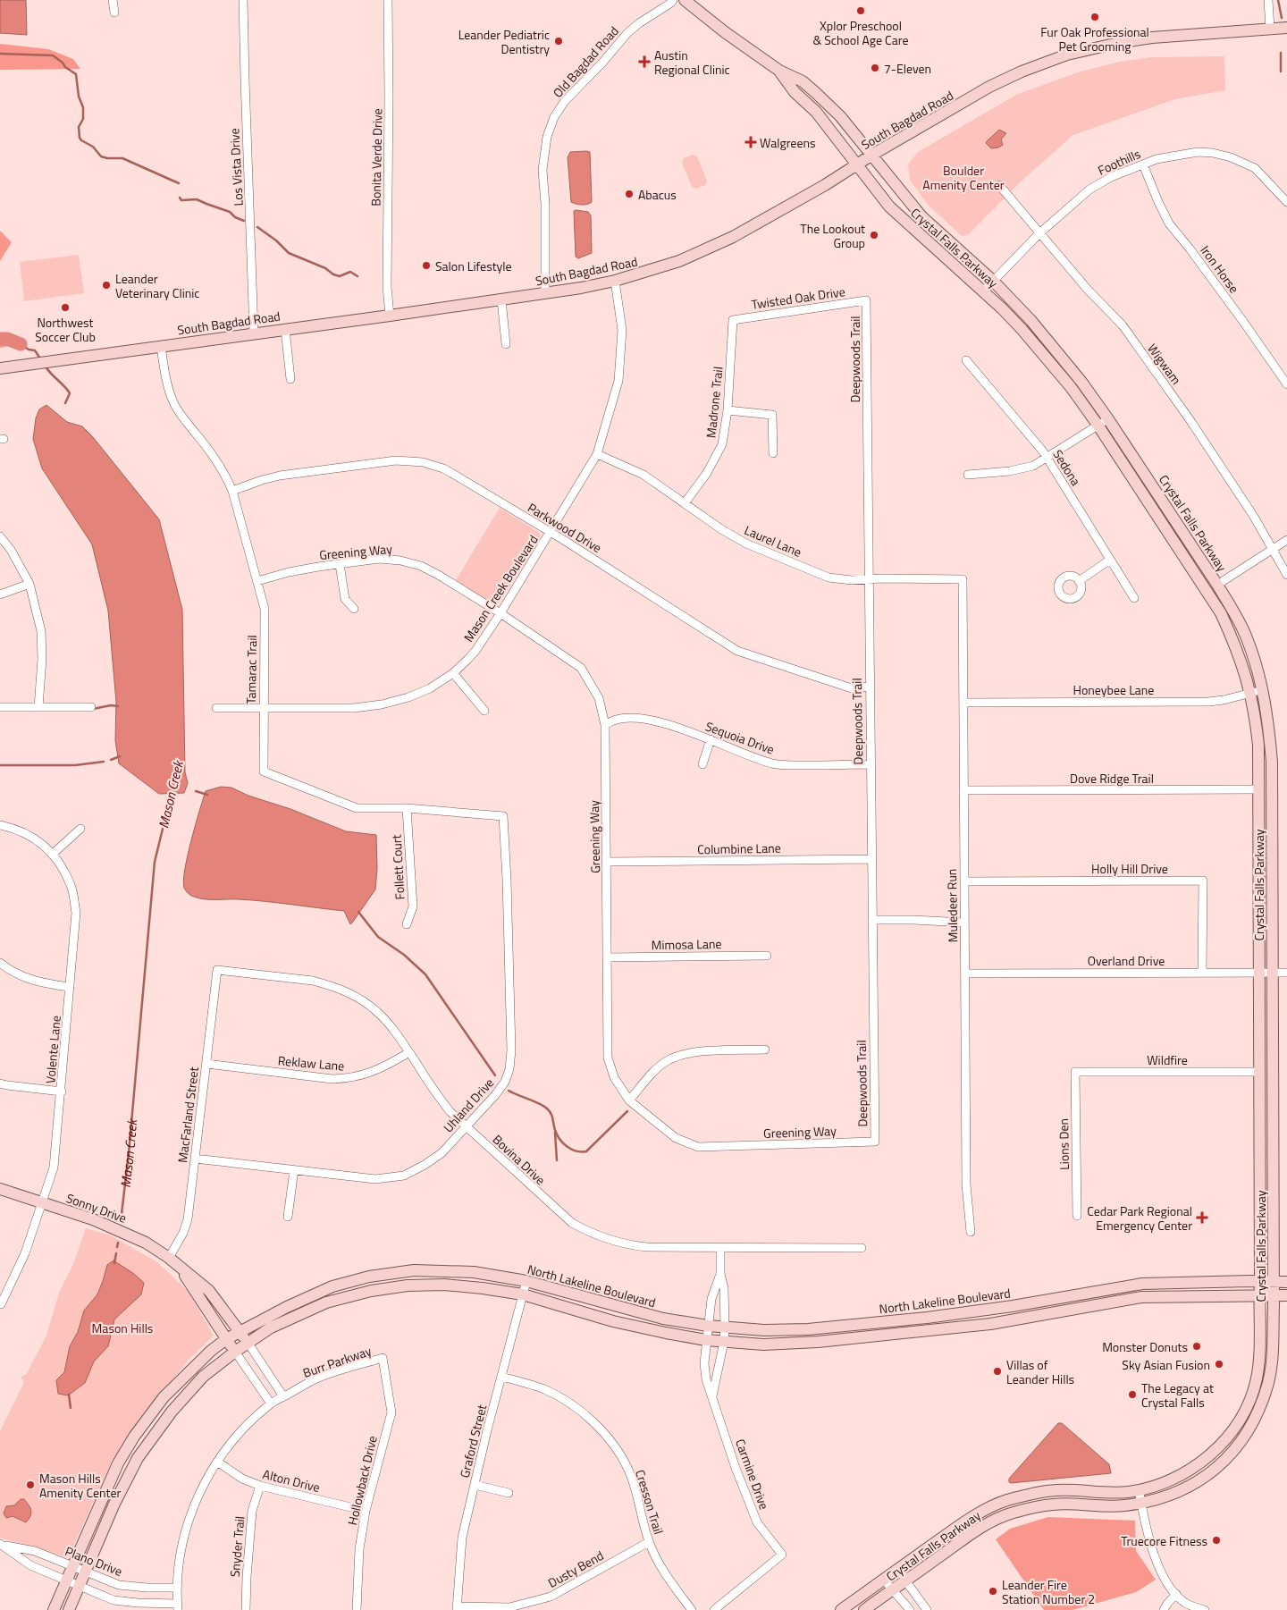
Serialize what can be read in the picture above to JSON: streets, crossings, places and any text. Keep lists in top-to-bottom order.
{
  "streets": {
    "main road": [
      "South Bagdad Road",
      "Crystal Falls Parkway",
      "Sonny Drive",
      "North Lakeline Boulevard"
    ],
    "street": [
      "Old Bagdad Road",
      "Bonita Verde Drive",
      "Foothills",
      "Los Vista Drive",
      "Iron Horse",
      "Twisted Oak Drive",
      "Deepwoods Trail",
      "Wigwam",
      "Madrone Trail",
      "Sedona",
      "Parkwood Drive",
      "Laurel Lane",
      "Greening Way",
      "Mason Creek Boulevard",
      "Tamarac Trail",
      "Honeybee Lane",
      "Sequoia Drive",
      "Dove Ridge Trail",
      "Columbine Lane",
      "Follett Court",
      "Holly Hill Drive",
      "Muledeer Run",
      "Mimosa Lane",
      "Overland Drive",
      "Volente Lane",
      "Wildfire",
      "Reklaw Lane",
      "Uhland Drive",
      "MacFarland Street",
      "Lions Den",
      "Bovina Drive",
      "Burr Parkway",
      "Graford Street",
      "Carmine Drive",
      "Alton Drive",
      "Hollowback Drive",
      "Cresson Trail",
      "Snyder Trail",
      "Plano Drive",
      "Dusty Bend"
    ]
  },
  "crossings": [
    ["Old Bagdad Road", "South Bagdad Road"],
    ["South Bagdad Road", "Bonita Verde Drive"],
    ["South Bagdad Road", "Los Vista Drive"],
    ["South Bagdad Road", "Crystal Falls Parkway"],
    ["South Bagdad Road", "Mason Creek Boulevard"],
    ["South Bagdad Road", "Tamarac Trail"],
    ["Foothills", "Crystal Falls Parkway"],
    ["Foothills", "Iron Horse"],
    ["Foothills", "Wigwam"],
    ["Crystal Falls Parkway", "Honeybee Lane"],
    ["Crystal Falls Parkway", "Dove Ridge Trail"],
    ["Crystal Falls Parkway", "Overland Drive"],
    ["Crystal Falls Parkway", "Wildfire"],
    ["Crystal Falls Parkway", "North Lakeline Boulevard"],
    ["Twisted Oak Drive", "Deepwoods Trail"],
    ["Twisted Oak Drive", "Madrone Trail"],
    ["Deepwoods Trail", "Parkwood Drive"],
    ["Deepwoods Trail", "Laurel Lane"],
    ["Deepwoods Trail", "Greening Way"],
    ["Deepwoods Trail", "Sequoia Drive"],
    ["Deepwoods Trail", "Columbine Lane"],
    ["Madrone Trail", "Laurel Lane"],
    ["Parkwood Drive", "Mason Creek Boulevard"],
    ["Parkwood Drive", "Tamarac Trail"],
    ["Laurel Lane", "Mason Creek Boulevard"],
    ["Laurel Lane", "Muledeer Run"],
    ["Greening Way", "Mason Creek Boulevard"],
    ["Greening Way", "Tamarac Trail"],
    ["Greening Way", "Sequoia Drive"],
    ["Greening Way", "Columbine Lane"],
    ["Greening Way", "Mimosa Lane"],
    ["Mason Creek Boulevard", "Tamarac Trail"],
    ["Tamarac Trail", "Follett Court"],
    ["Tamarac Trail", "Uhland Drive"],
    ["Honeybee Lane", "Muledeer Run"],
    ["Dove Ridge Trail", "Muledeer Run"],
    ["Holly Hill Drive", "Muledeer Run"],
    ["Holly Hill Drive", "Overland Drive"],
    ["Muledeer Run", "Overland Drive"],
    ["Volente Lane", "Sonny Drive"],
    ["Wildfire", "Lions Den"],
    ["Reklaw Lane", "MacFarland Street"],
    ["Reklaw Lane", "Bovina Drive"],
    ["Uhland Drive", "MacFarland Street"],
    ["Uhland Drive", "Bovina Drive"],
    ["MacFarland Street", "Bovina Drive"],
    ["MacFarland Street", "Sonny Drive"],
    ["Bovina Drive", "Carmine Drive"],
    ["Sonny Drive", "North Lakeline Boulevard"],
    ["Sonny Drive", "Burr Parkway"],
    ["North Lakeline Boulevard", "Graford Street"],
    ["North Lakeline Boulevard", "Carmine Drive"],
    ["North Lakeline Boulevard", "Plano Drive"],
    ["Burr Parkway", "Alton Drive"],
    ["Burr Parkway", "Hollowback Drive"],
    ["Burr Parkway", "Plano Drive"],
    ["Graford Street", "Cresson Trail"],
    ["Graford Street", "Dusty Bend"],
    ["Alton Drive", "Hollowback Drive"],
    ["Alton Drive", "Snyder Trail"],
    ["Cresson Trail", "Dusty Bend"]
  ],
  "water": ["Mason Creek"],
  "parks": ["Boulder Amenity Center", "Mason Hills"],
  "places": {
    "other": [
      "Xplor Preschool & School Age Care",
      "Fur Oak Professional Pet Grooming",
      "Leander Pediatric Dentistry",
      "7-Eleven",
      "Abacus",
      "The Lookout Group",
      "Salon Lifestyle",
      "Leander Veterinary Clinic",
      "Northwest Soccer Club",
      "Monster Donuts",
      "Sky Asian Fusion",
      "Villas of Leander Hills",
      "The Legacy at Crystal Falls",
      "Mason Hills Amenity Center",
      "Truecore Fitness",
      "Leander Fire Station Number 2"
    ],
    "health": ["Austin Regional Clinic", "Walgreens", "Cedar Park Regional Emergency Center"]
  }
}
